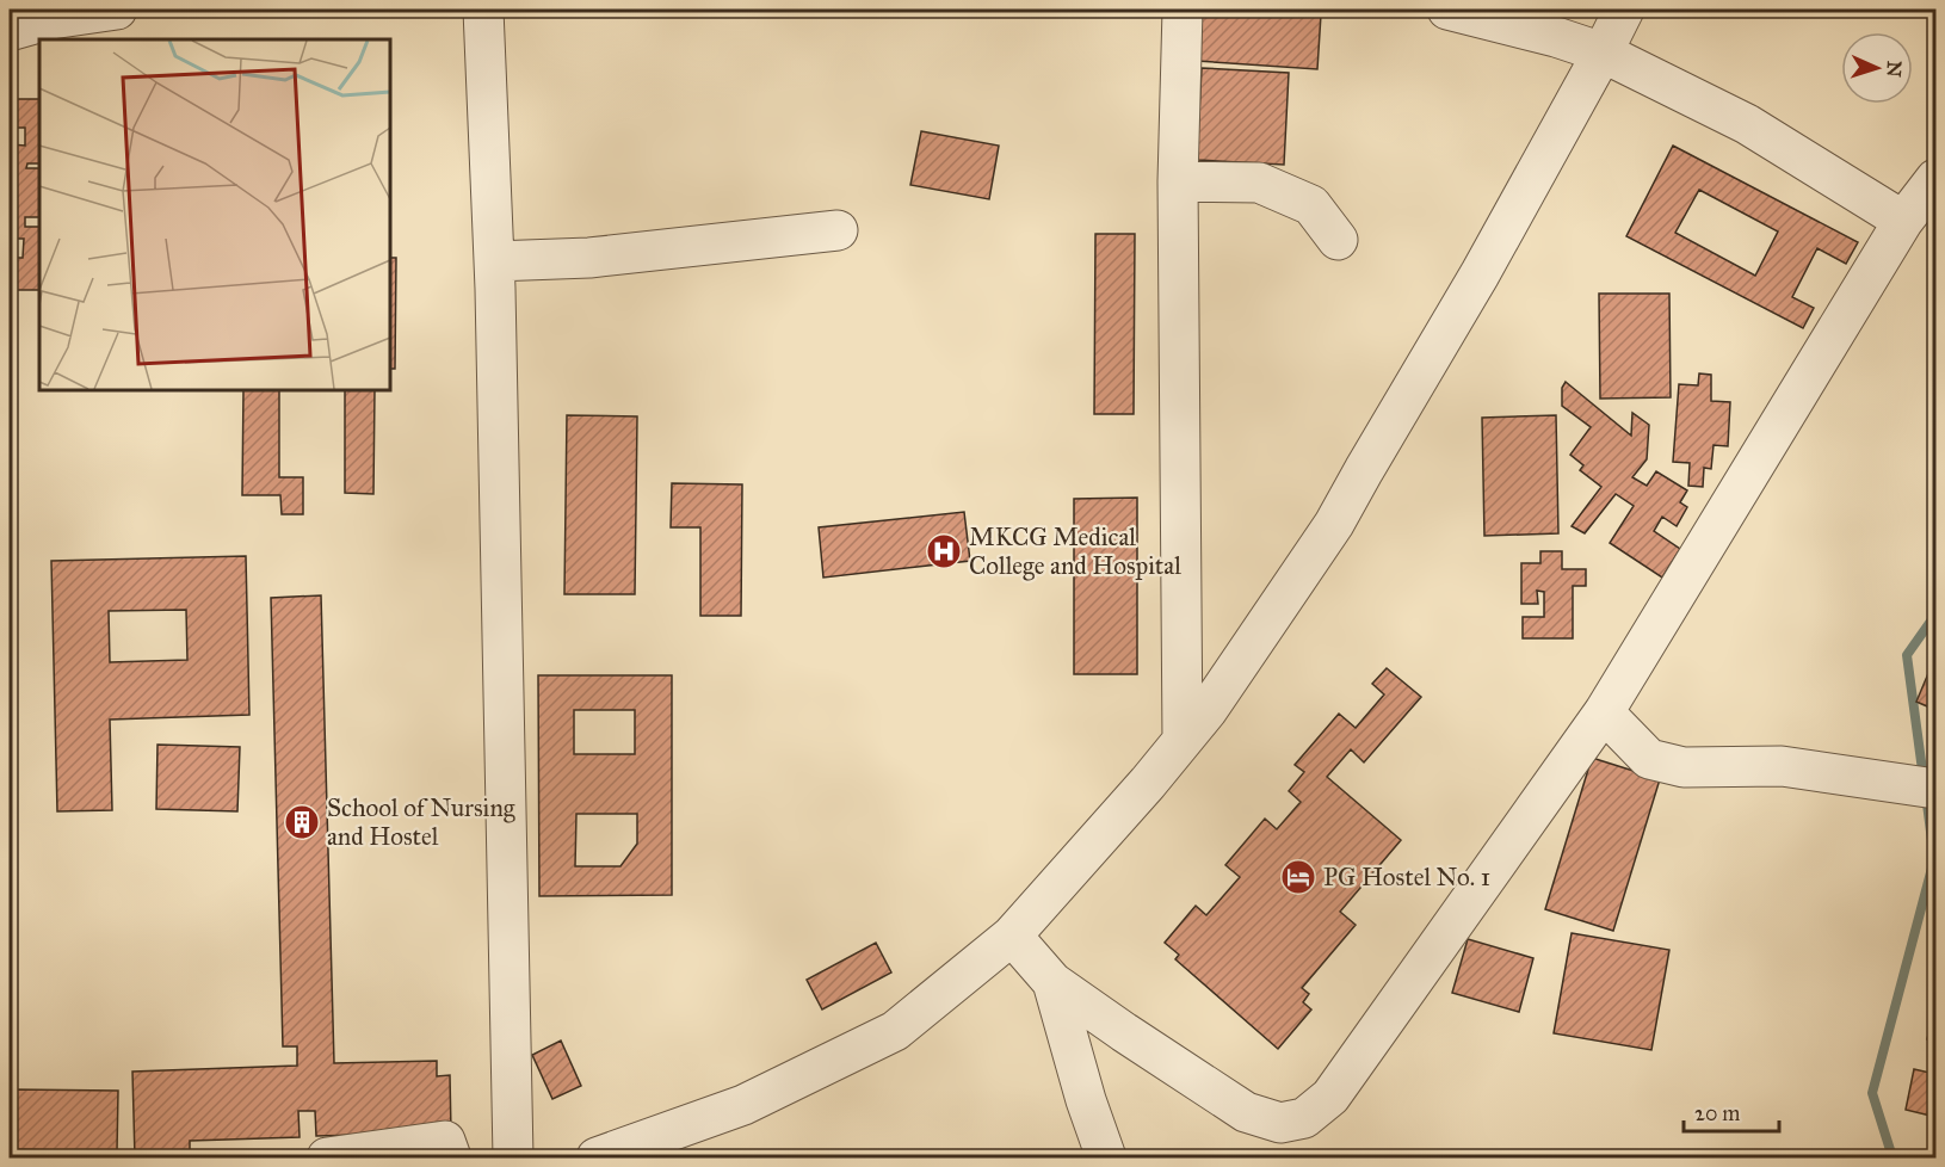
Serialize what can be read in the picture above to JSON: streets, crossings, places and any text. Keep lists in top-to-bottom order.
{
  "places": {
    "hospital": ["MKCG Medical College and Hospital"],
    "building": ["School of Nursing and Hostel"],
    "hotel": ["PG Hostel No. 1"]
  },
  "scale_bar": "20 m",
  "north": "right"
}
